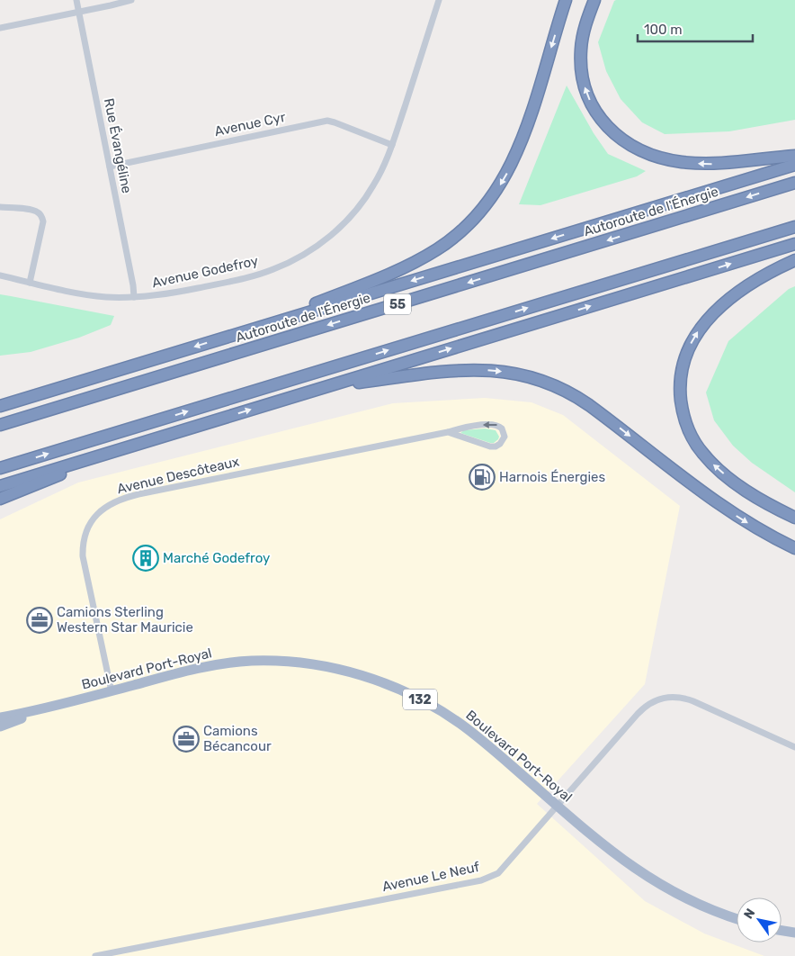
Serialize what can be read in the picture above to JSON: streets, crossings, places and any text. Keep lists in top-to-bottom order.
{
  "streets": {
    "highway": ["Autoroute de l'Énergie", "55"],
    "main road": ["Boulevard Port-Royal", "132"],
    "street": [
      "Avenue Cyr",
      "Rue Évangéline",
      "Avenue Godefroy",
      "Avenue Descôteaux",
      "Avenue Le Neuf"
    ]
  },
  "crossings": [
    ["Avenue Cyr", "Rue Évangéline"],
    ["Avenue Cyr", "Avenue Godefroy"],
    ["Rue Évangéline", "Avenue Godefroy"],
    ["Avenue Descôteaux", "Boulevard Port-Royal"],
    ["Boulevard Port-Royal", "Avenue Le Neuf"]
  ],
  "places": {
    "fuel station": ["Harnois Énergies"],
    "building": ["Marché Godefroy"],
    "office": ["Camions Sterling Western Star Mauricie", "Camions Bécancour"]
  },
  "scale_bar": "100 m",
  "north": "top left"
}
